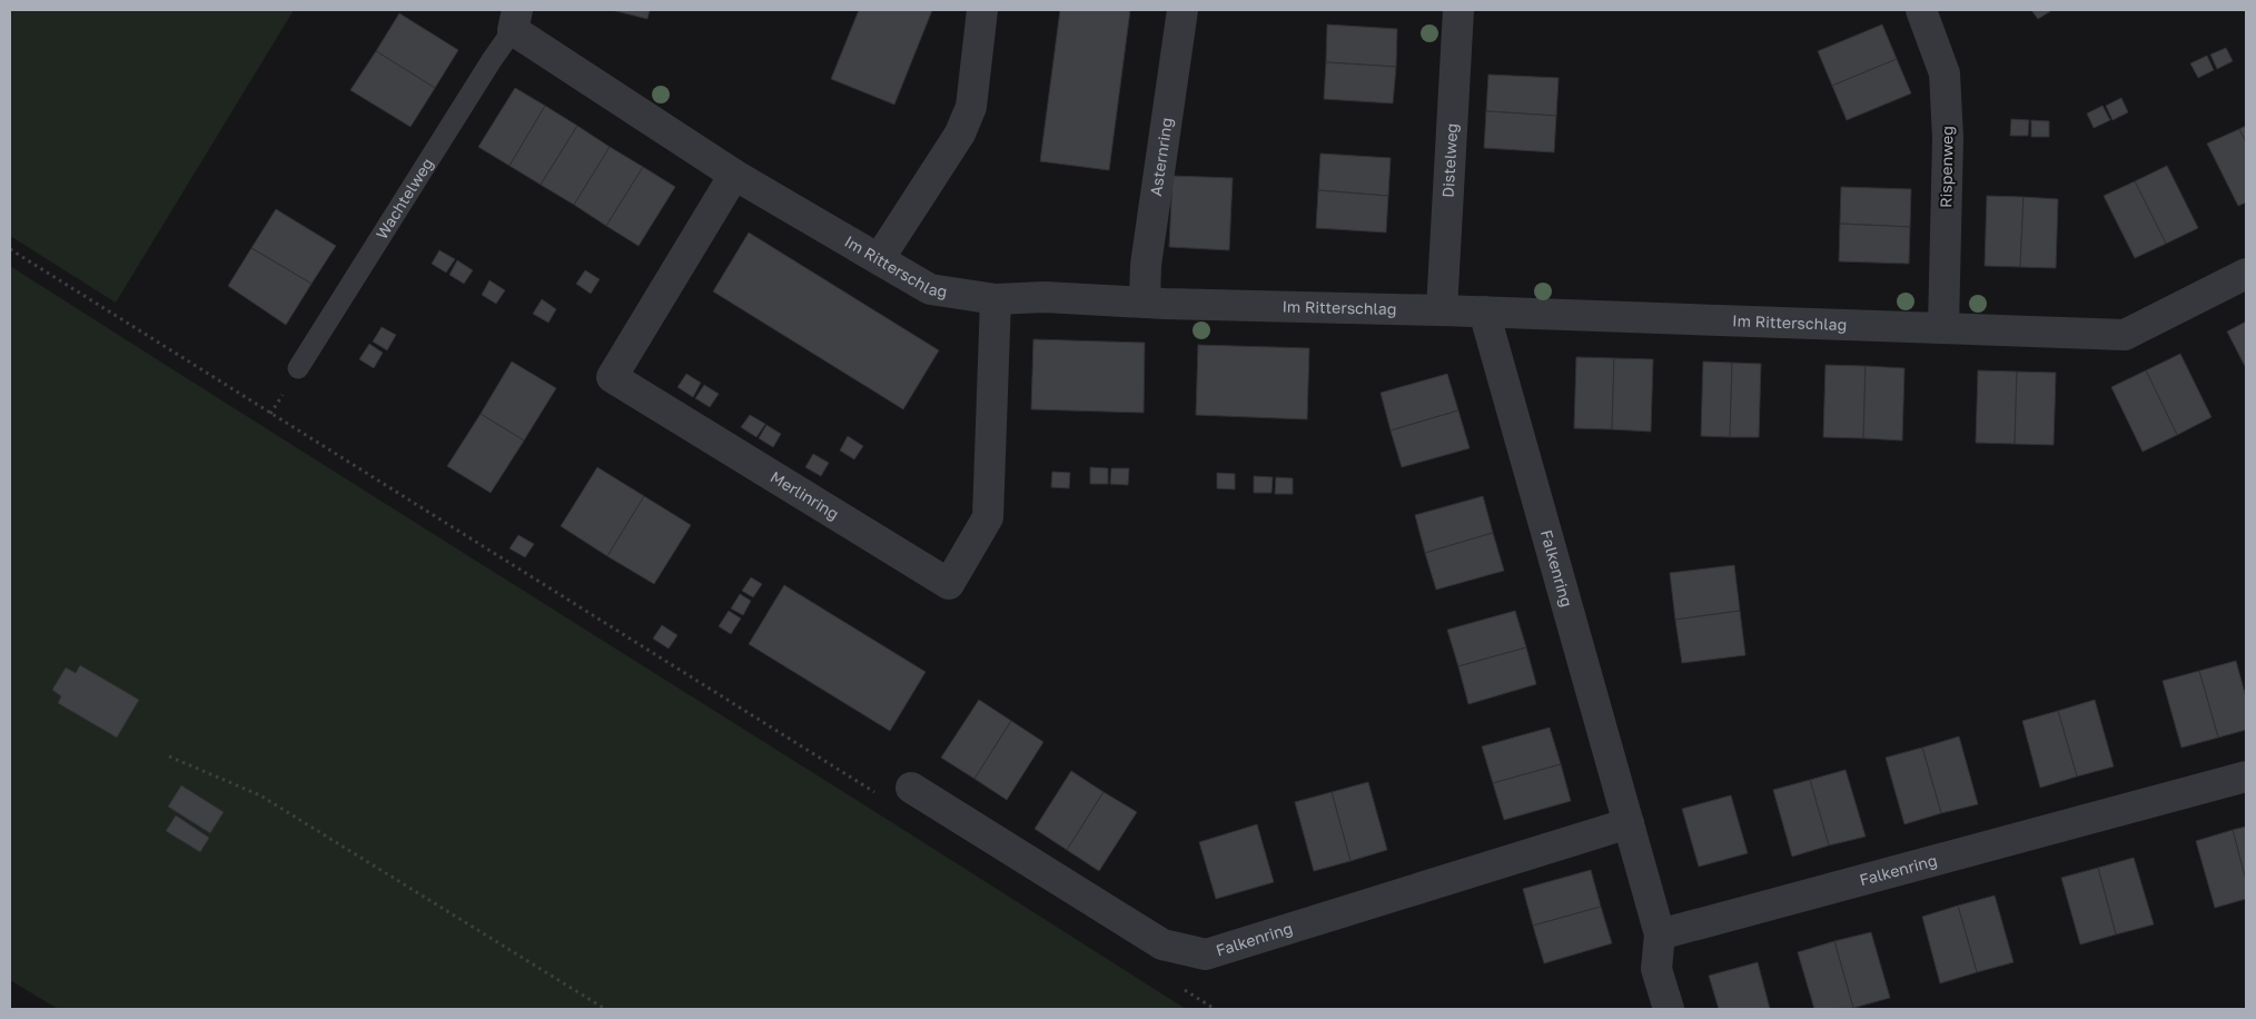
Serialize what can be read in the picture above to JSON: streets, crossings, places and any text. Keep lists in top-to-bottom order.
{
  "streets": {
    "street": [
      "Asternring",
      "Distelweg",
      "Rispenweg",
      "Im Ritterschlag",
      "Merlinring",
      "Falkenring"
    ],
    "lane": ["Wachtelweg"]
  },
  "crossings": [
    ["Asternring", "Im Ritterschlag"],
    ["Distelweg", "Im Ritterschlag"],
    ["Rispenweg", "Im Ritterschlag"],
    ["Wachtelweg", "Im Ritterschlag"],
    ["Im Ritterschlag", "Merlinring"],
    ["Im Ritterschlag", "Falkenring"]
  ]
}
